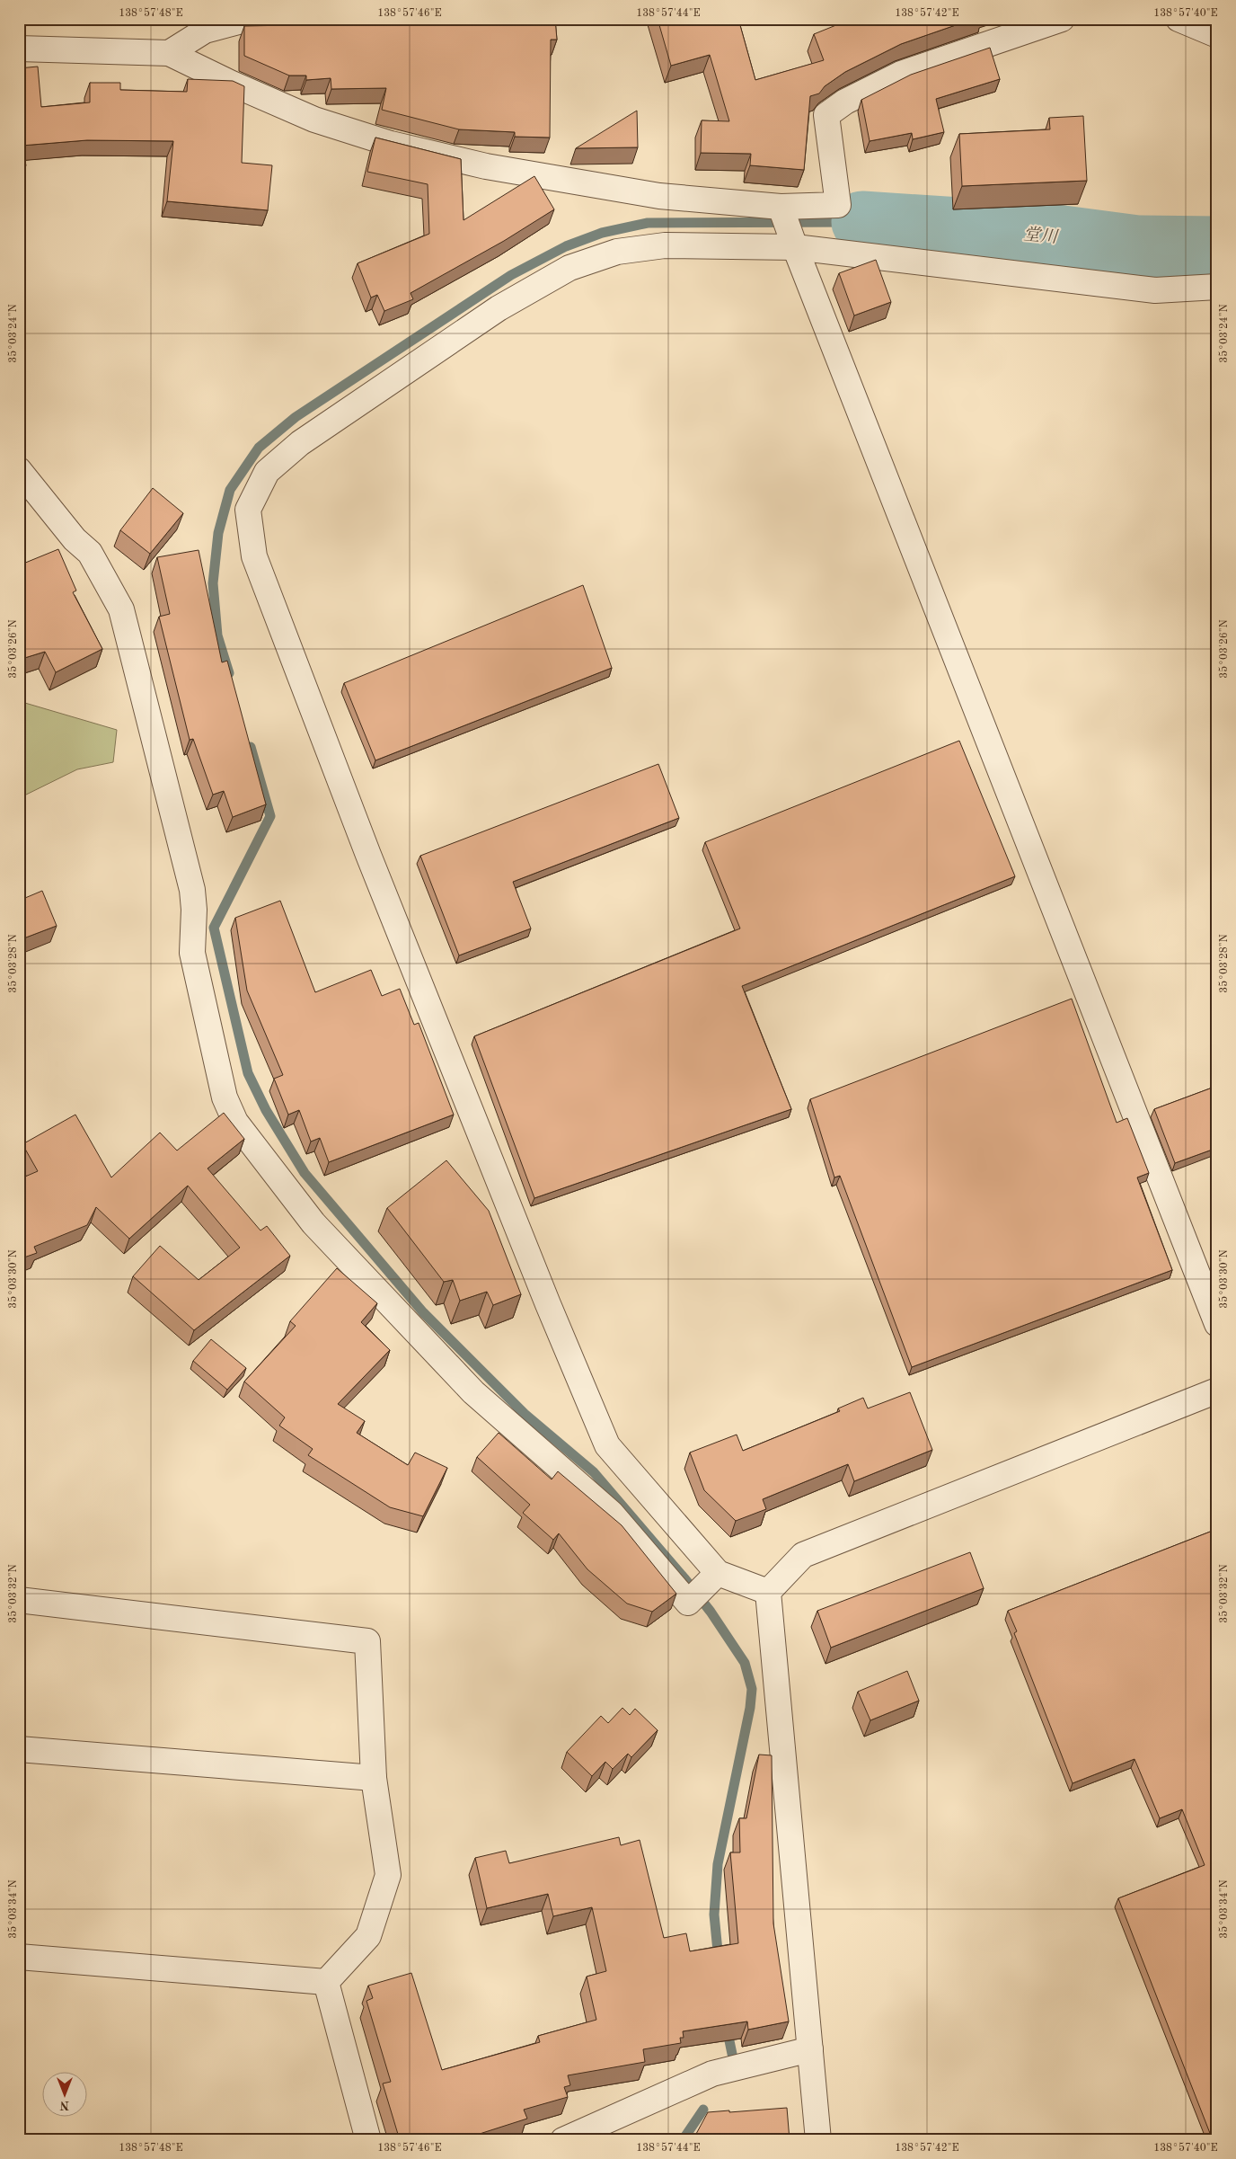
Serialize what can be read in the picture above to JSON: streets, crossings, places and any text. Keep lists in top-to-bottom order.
{
  "water": ["堂川"],
  "north": "bottom",
  "coordinates": [
    "138°57'48\"E",
    "138°57'46\"E",
    "138°57'44\"E",
    "138°57'42\"E",
    "138°57'40\"E",
    "35°03'24\"N",
    "35°03'26\"N",
    "35°03'28\"N",
    "35°03'30\"N",
    "35°03'32\"N",
    "35°03'34\"N"
  ]
}
